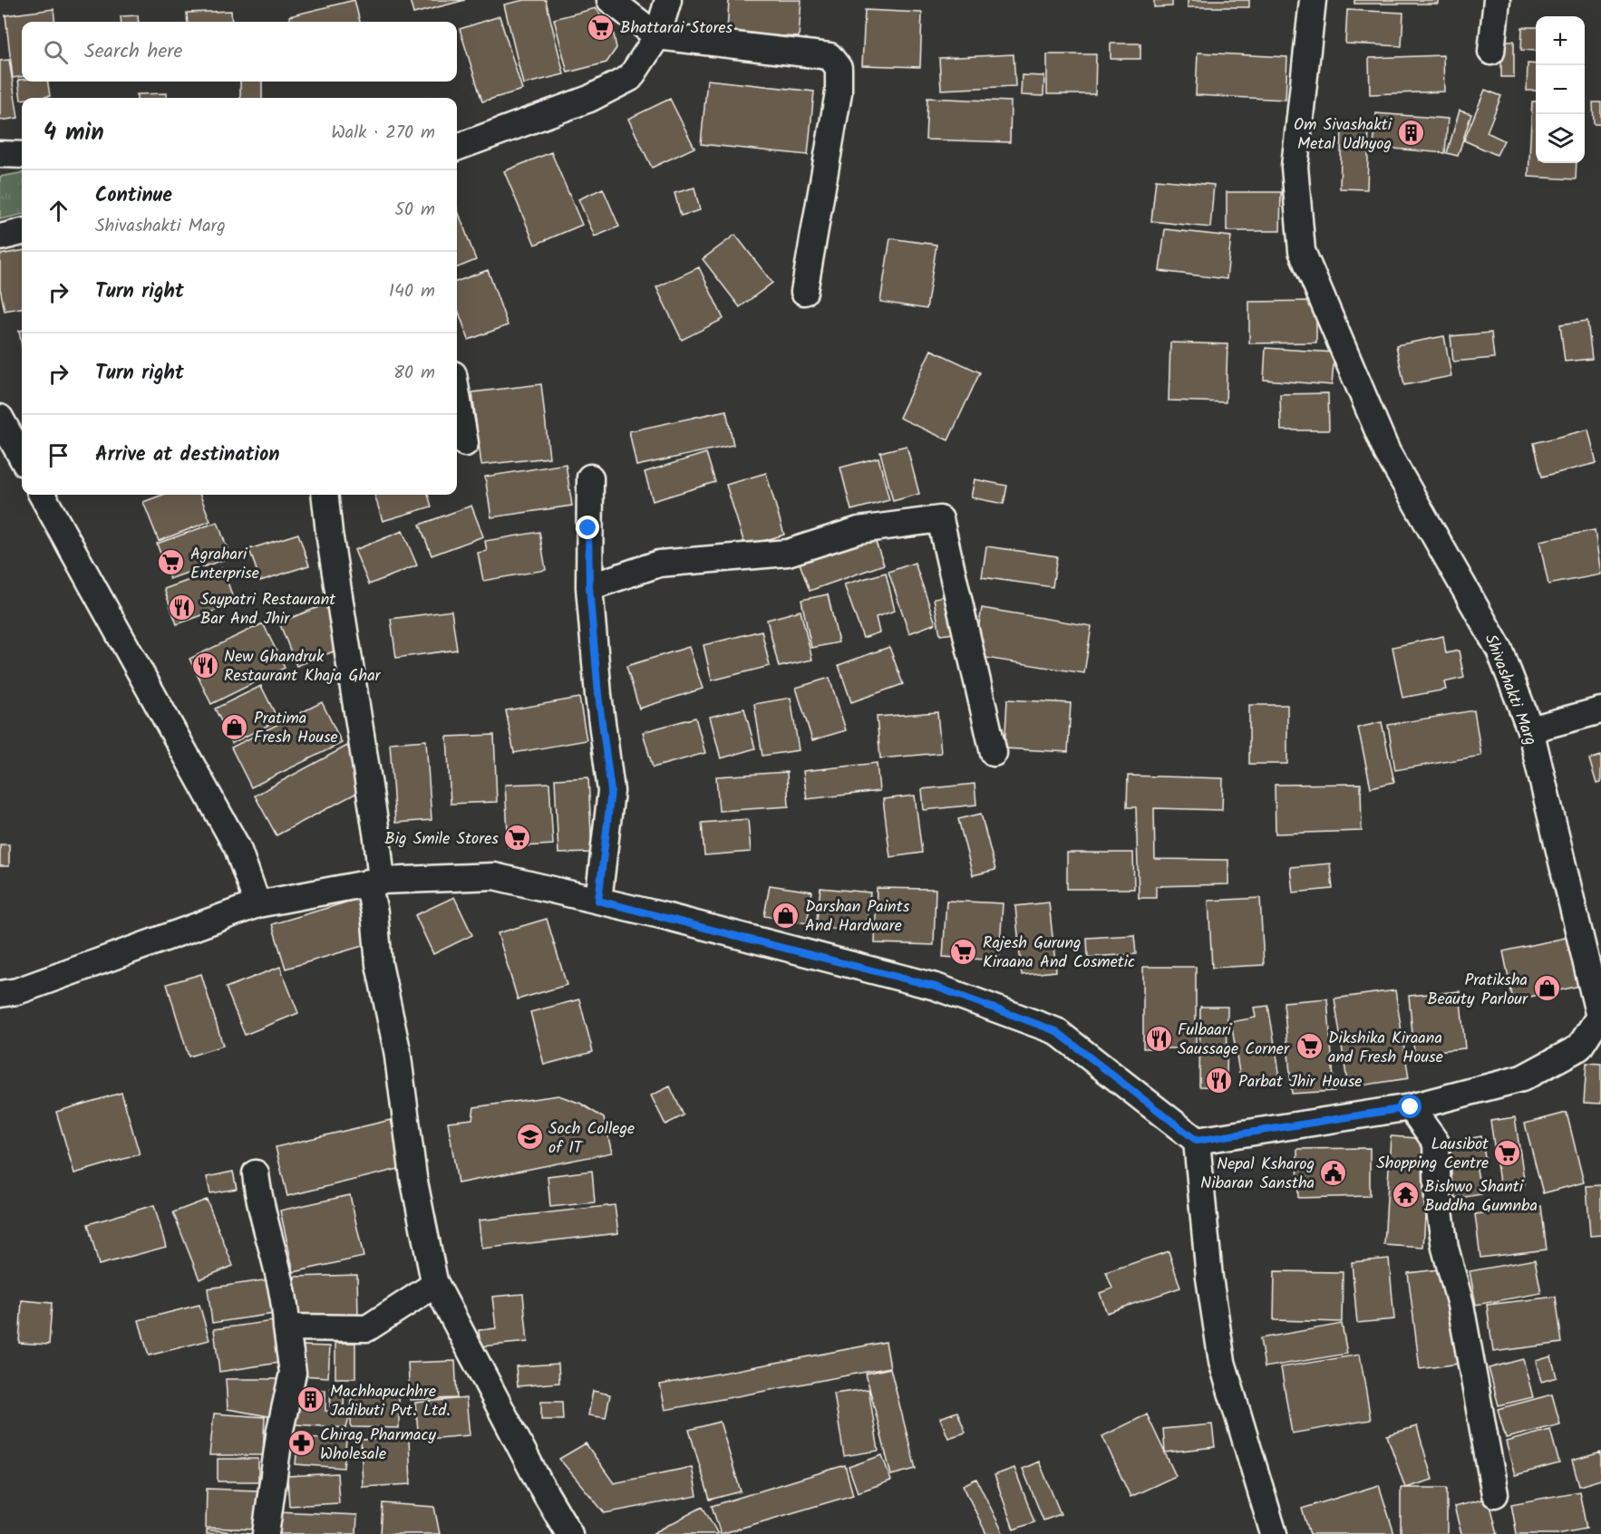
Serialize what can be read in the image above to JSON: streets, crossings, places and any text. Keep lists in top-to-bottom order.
{
  "streets": {
    "street": ["Shivashakti Marg"]
  },
  "places": {
    "supermarket": [
      "Bhattarai Stores",
      "Agrahari Enterprise",
      "Big Smile Stores",
      "Rajesh Gurung Kiraana And Cosmetic",
      "Dikshika Kiraana and Fresh House",
      "Lausibot Shopping Centre"
    ],
    "building": ["Om Sivashakti Metal Udhyog", "Machhapuchhre Jadibuti Pvt. Ltd."],
    "restaurant": [
      "Saypatri Restaurant Bar And Jhir",
      "New Ghandruk Restaurant Khaja Ghar",
      "Fulbaari Saussage Corner",
      "Parbat Jhir House"
    ],
    "shop": ["Pratima Fresh House", "Darshan Paints And Hardware", "Pratiksha Beauty Parlour"],
    "school or university": ["Soch College of IT"],
    "public building": ["Nepal Ksharog Nibaran Sanstha"],
    "temple": ["Bishwo Shanti Buddha Gumnba"],
    "pharmacy": ["Chirag Pharmacy Wholesale"]
  },
  "page": {
    "map_buttons": ["+", "−"],
    "search": "Search here",
    "heading": ["4 min", "Walk · 270 m"],
    "list": [
      ["Continue", "Shivashakti Marg", "50 m"],
      ["Turn right", "140 m"],
      ["Turn right", "80 m"],
      "Arrive at destination"
    ]
  }
}
